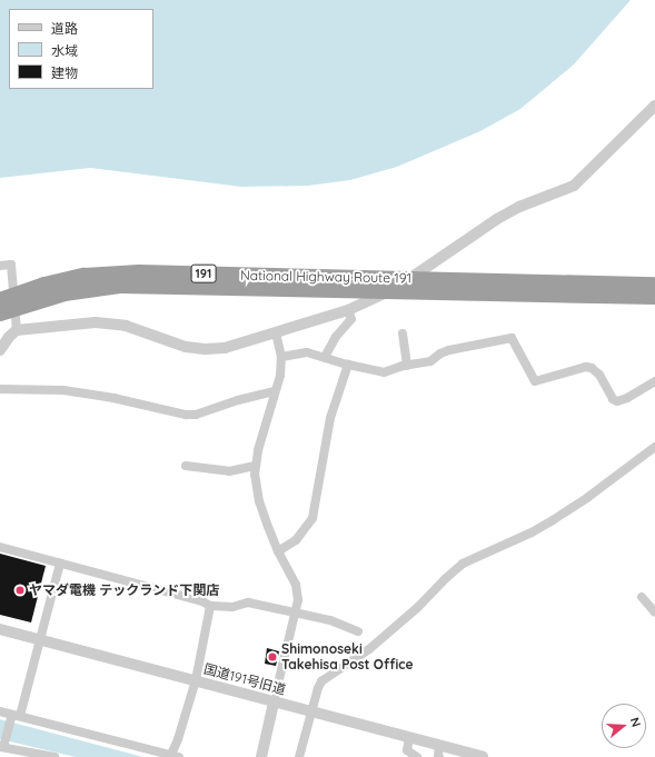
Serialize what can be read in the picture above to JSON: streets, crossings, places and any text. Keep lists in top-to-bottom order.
{
  "streets": {
    "highway": ["191", "National Highway Route 191"],
    "street": ["国道191号旧道"]
  },
  "places": ["ヤマダ電機 テックランド下関店", "Shimonoseki Takehisa Post Office"],
  "legend": ["道路", "水域", "建物"],
  "north": "right"
}
